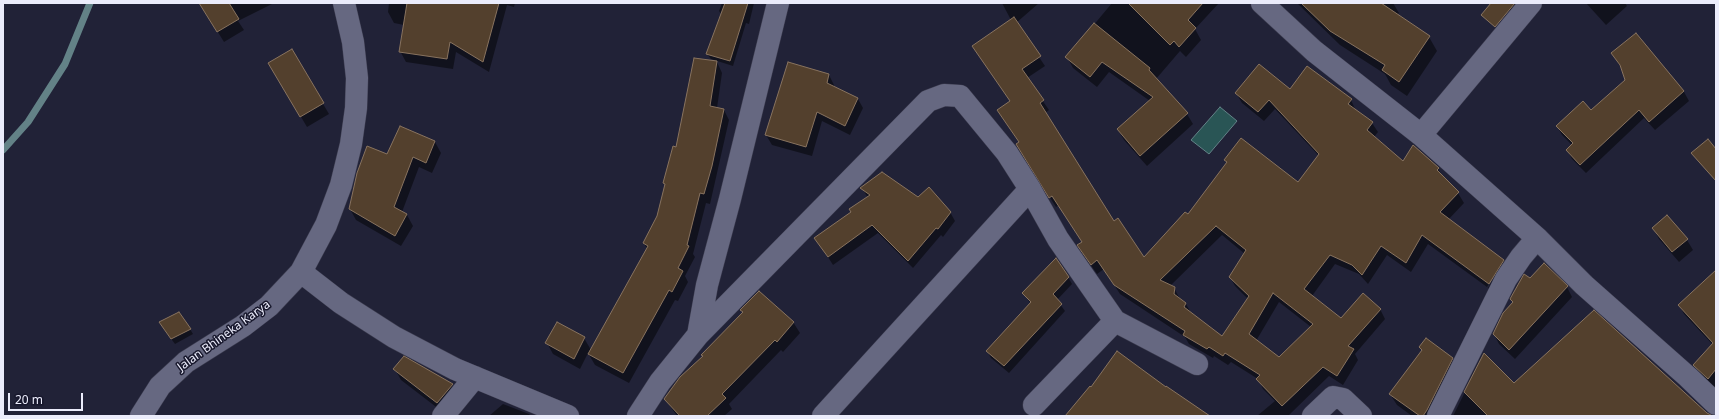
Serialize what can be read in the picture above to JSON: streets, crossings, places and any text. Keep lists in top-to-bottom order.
{
  "streets": {
    "street": ["Jalan Bhineka Karya"]
  },
  "scale_bar": "20 m"
}
